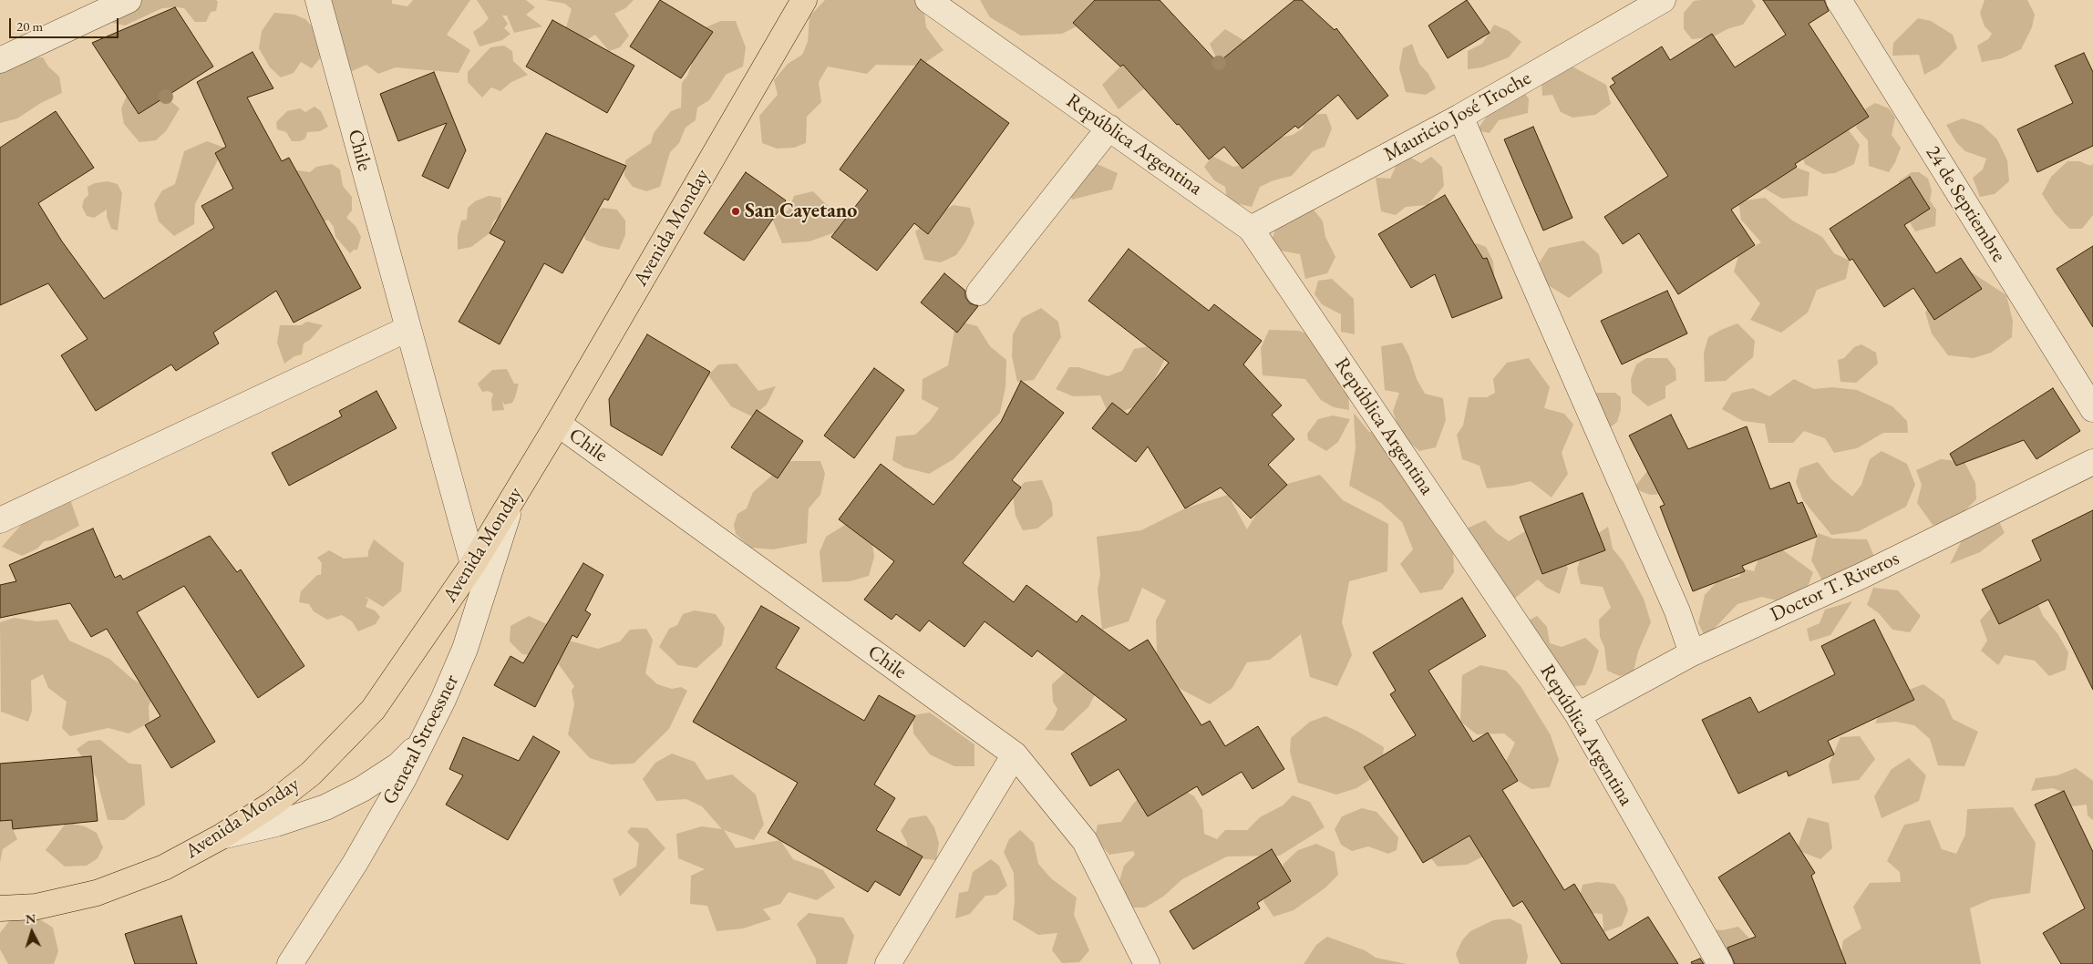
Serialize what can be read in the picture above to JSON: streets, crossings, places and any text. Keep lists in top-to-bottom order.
{
  "streets": {
    "main road": ["Avenida Monday"],
    "street": [
      "Mauricio José Troche",
      "República Argentina",
      "Chile",
      "24 de Septiembre",
      "Doctor T. Riveros",
      "General Stroessner"
    ]
  },
  "crossings": [
    ["Mauricio José Troche", "República Argentina"],
    ["República Argentina", "Doctor T. Riveros"],
    ["Chile", "Avenida Monday"],
    ["Avenida Monday", "General Stroessner"]
  ],
  "places": ["San Cayetano"],
  "scale_bar": "20 m",
  "north": "top"
}
